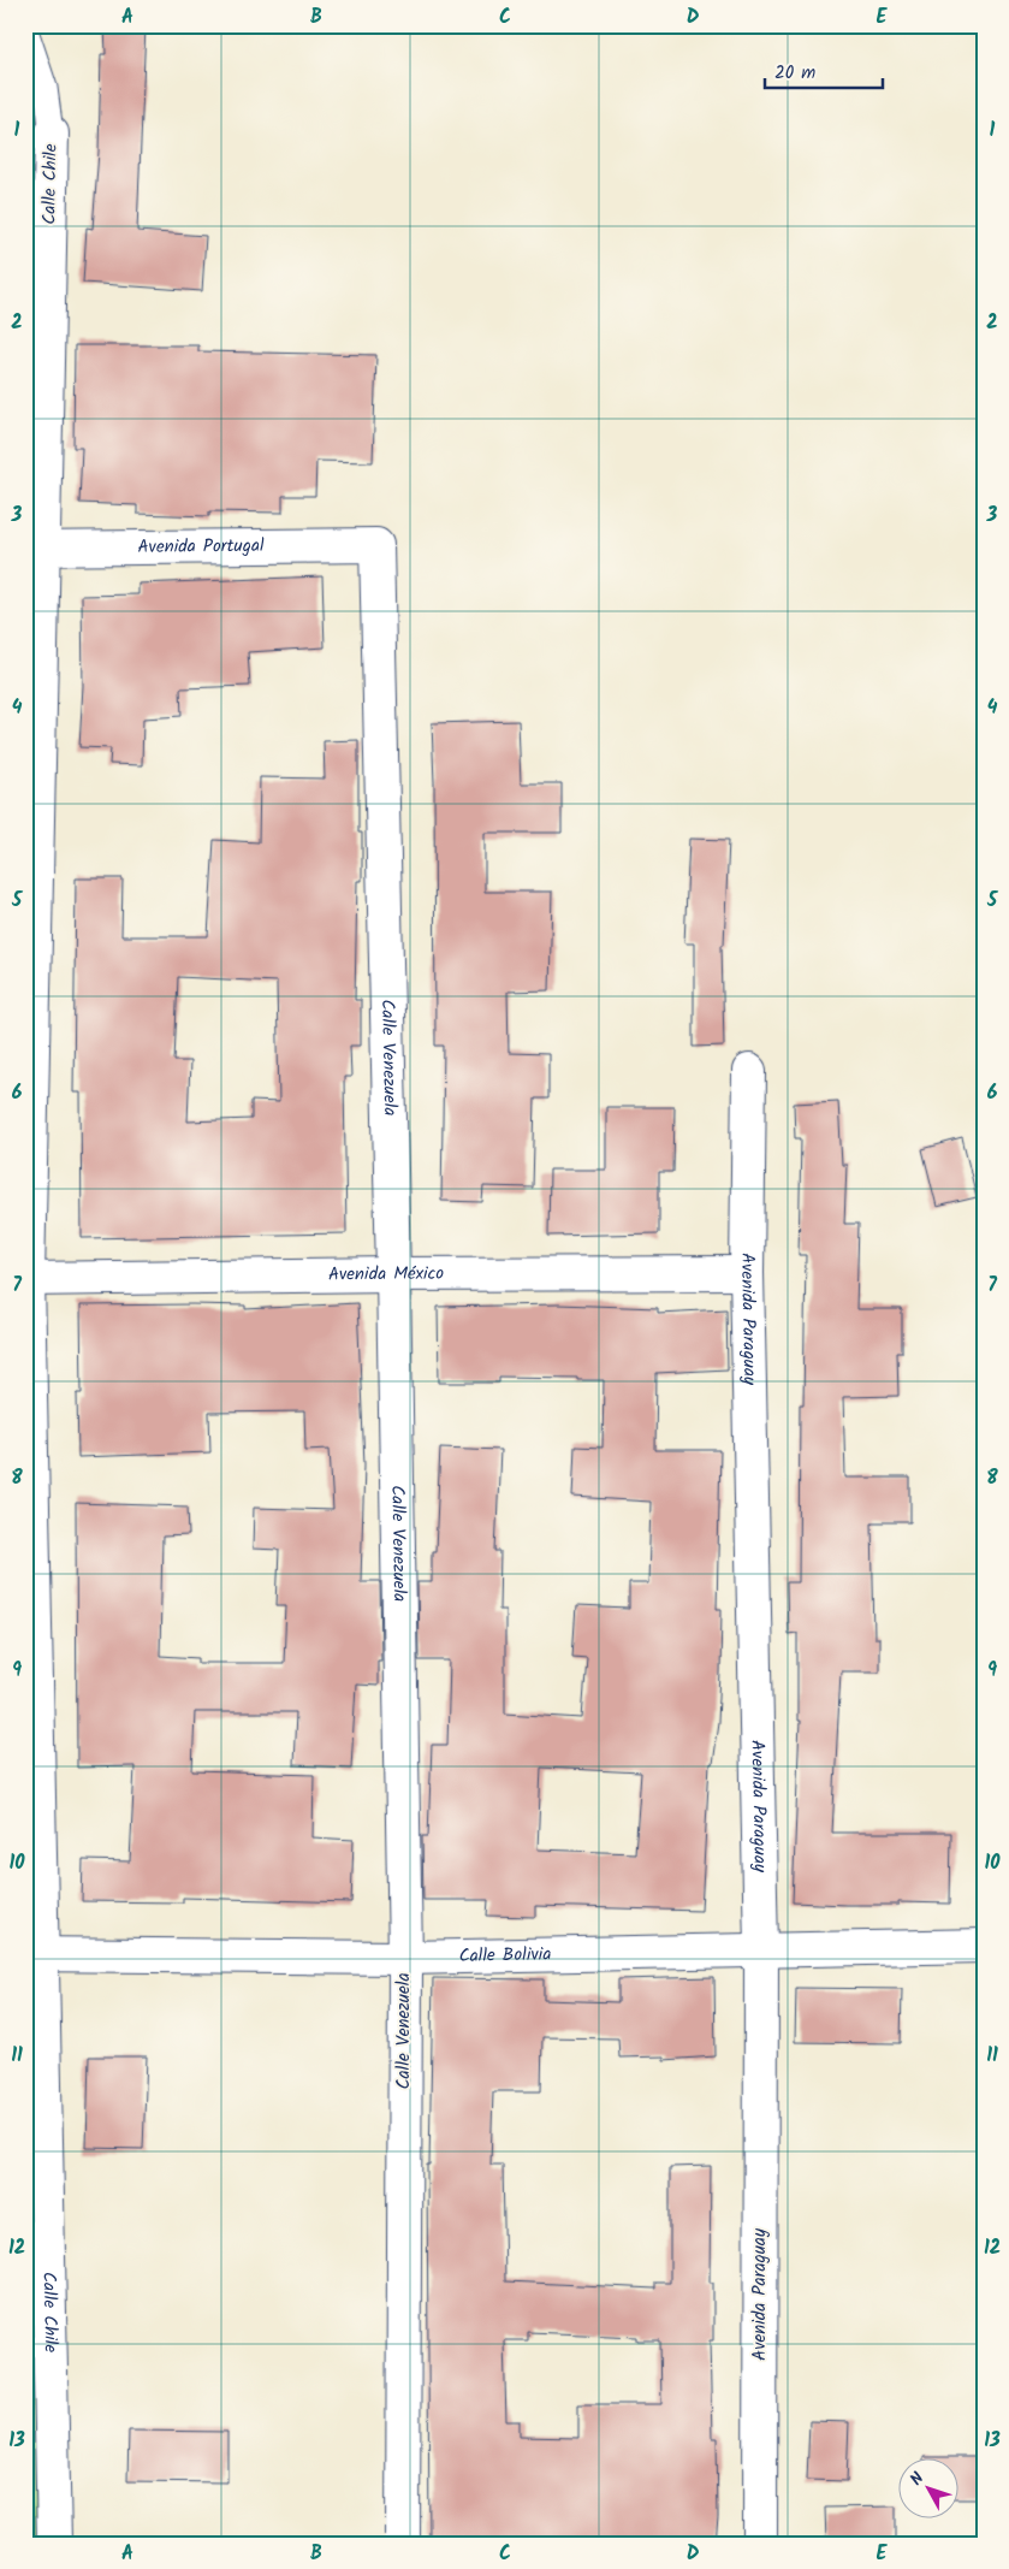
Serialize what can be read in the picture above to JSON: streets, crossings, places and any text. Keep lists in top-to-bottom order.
{
  "streets": {
    "street": [
      "Calle Chile",
      "Avenida Portugal",
      "Calle Venezuela",
      "Avenida México",
      "Avenida Paraguay",
      "Calle Bolivia"
    ]
  },
  "crossings": [
    ["Calle Chile", "Avenida Portugal"],
    ["Calle Chile", "Avenida México"],
    ["Calle Chile", "Calle Bolivia"],
    ["Avenida Portugal", "Calle Venezuela"],
    ["Calle Venezuela", "Avenida México"],
    ["Calle Venezuela", "Calle Bolivia"],
    ["Avenida México", "Avenida Paraguay"],
    ["Avenida Paraguay", "Calle Bolivia"]
  ],
  "scale_bar": "20 m",
  "north": "top left",
  "grid": {
    "columns": [
      "A",
      "B",
      "C",
      "D",
      "E"
    ],
    "rows": [
      "1",
      "2",
      "3",
      "4",
      "5",
      "6",
      "7",
      "8",
      "9",
      "10",
      "11",
      "12",
      "13"
    ]
  }
}
